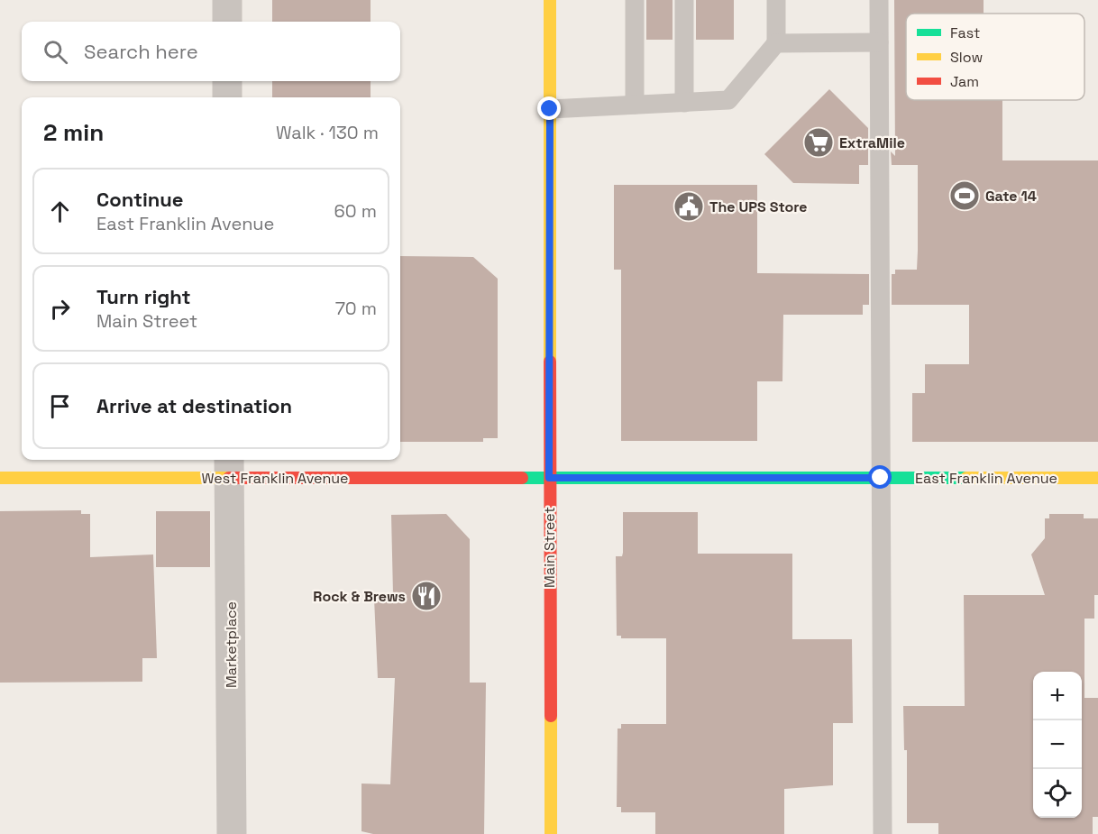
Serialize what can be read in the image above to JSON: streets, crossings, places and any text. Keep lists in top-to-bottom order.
{
  "streets": {
    "street": [
      "West Franklin Avenue",
      "East Franklin Avenue",
      "Main Street",
      "Marketplace"
    ]
  },
  "crossings": [
    ["West Franklin Avenue", "East Franklin Avenue"],
    ["West Franklin Avenue", "Main Street"],
    ["West Franklin Avenue", "Marketplace"],
    ["East Franklin Avenue", "Main Street"]
  ],
  "places": {
    "supermarket": ["ExtraMile"],
    "sports": ["Gate 14"],
    "public building": ["The UPS Store"],
    "restaurant": ["Rock & Brews"]
  },
  "legend": ["Fast", "Slow", "Jam"],
  "page": {
    "search": "Search here",
    "heading": ["2 min", "Walk · 130 m"],
    "list": [
      ["Continue", "East Franklin Avenue", "60 m"],
      ["Turn right", "Main Street", "70 m"],
      "Arrive at destination"
    ],
    "map_buttons": ["+", "−"]
  }
}
